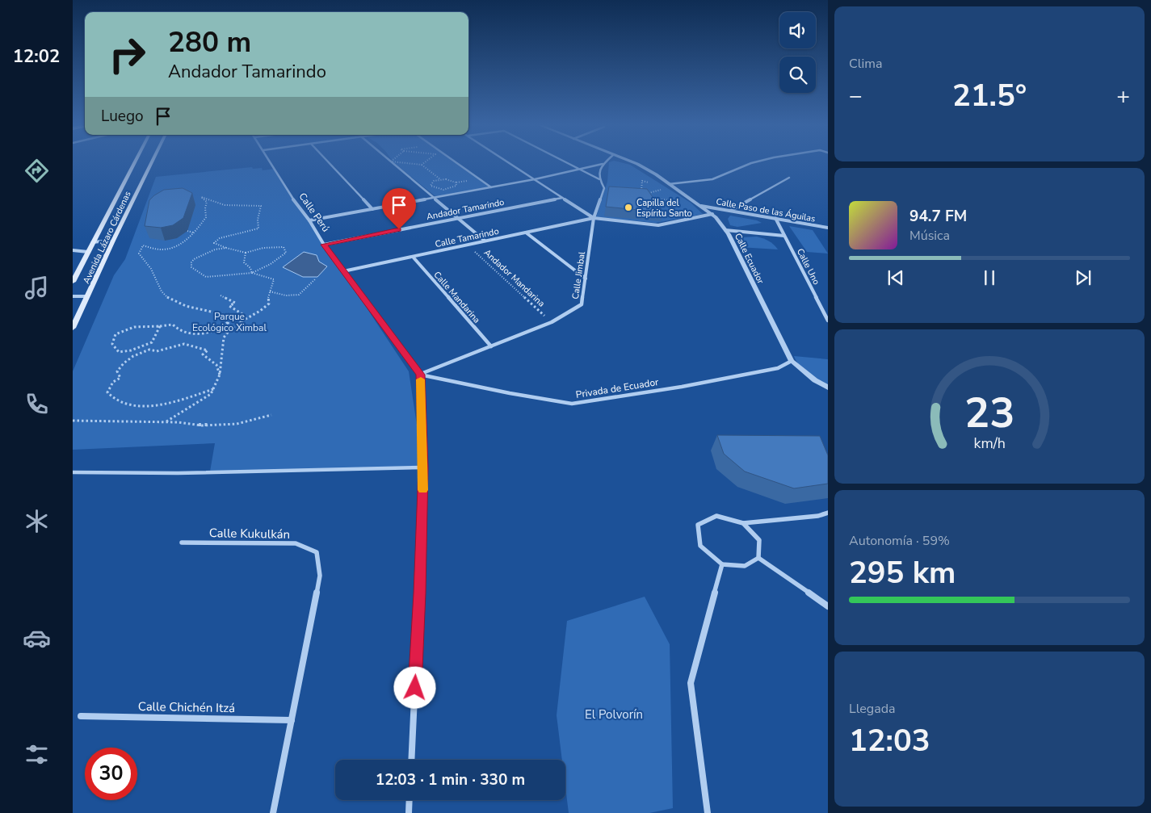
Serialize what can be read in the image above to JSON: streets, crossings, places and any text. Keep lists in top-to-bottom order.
{
  "streets": {
    "main road": ["Avenida Lázaro Cárdenas"],
    "street": [
      "Andador Tamarindo",
      "Calle Paso de las Águilas",
      "Calle Perú",
      "Calle Tamarindo",
      "Calle Ecuador",
      "Calle Uno",
      "Calle Jimbal",
      "Andador Mandarina",
      "Calle Mandarina",
      "Privada de Ecuador",
      "Calle Kukulkán",
      "Calle Chichén Itzá"
    ]
  },
  "crossings": [
    ["Andador Tamarindo", "Calle Perú"],
    ["Andador Tamarindo", "Andador Mandarina"],
    ["Calle Paso de las Águilas", "Calle Ecuador"],
    ["Calle Paso de las Águilas", "Calle Uno"],
    ["Calle Perú", "Calle Tamarindo"],
    ["Calle Perú", "Calle Jimbal"],
    ["Calle Perú", "Privada de Ecuador"],
    ["Calle Tamarindo", "Calle Jimbal"],
    ["Calle Tamarindo", "Andador Mandarina"],
    ["Calle Tamarindo", "Calle Mandarina"],
    ["Calle Ecuador", "Privada de Ecuador"],
    ["Calle Jimbal", "Andador Mandarina"],
    ["Calle Jimbal", "Calle Mandarina"],
    ["Calle Jimbal", "Privada de Ecuador"],
    ["Calle Kukulkán", "Calle Chichén Itzá"]
  ],
  "parks": ["Parque Ecológico Ximbal", "El Polvorín"],
  "places": ["Capilla del Espíritu Santo"],
  "page": {
    "tabs": "12:02",
    "tile": [
      "Clima",
      ["Autonomía · 59%", "295 km"],
      ["Llegada", "12:03"]
    ],
    "turn": ["280 m", "Andador Tamarindo"],
    "heat": ["−", "21.5°", "+"],
    "then": "Luego",
    "song": ["94.7 FM", "Música"],
    "limit": "30",
    "trip": "12:03 · 1 min · 330 m",
    "gauge": ["23", "km/h"]
  }
}
